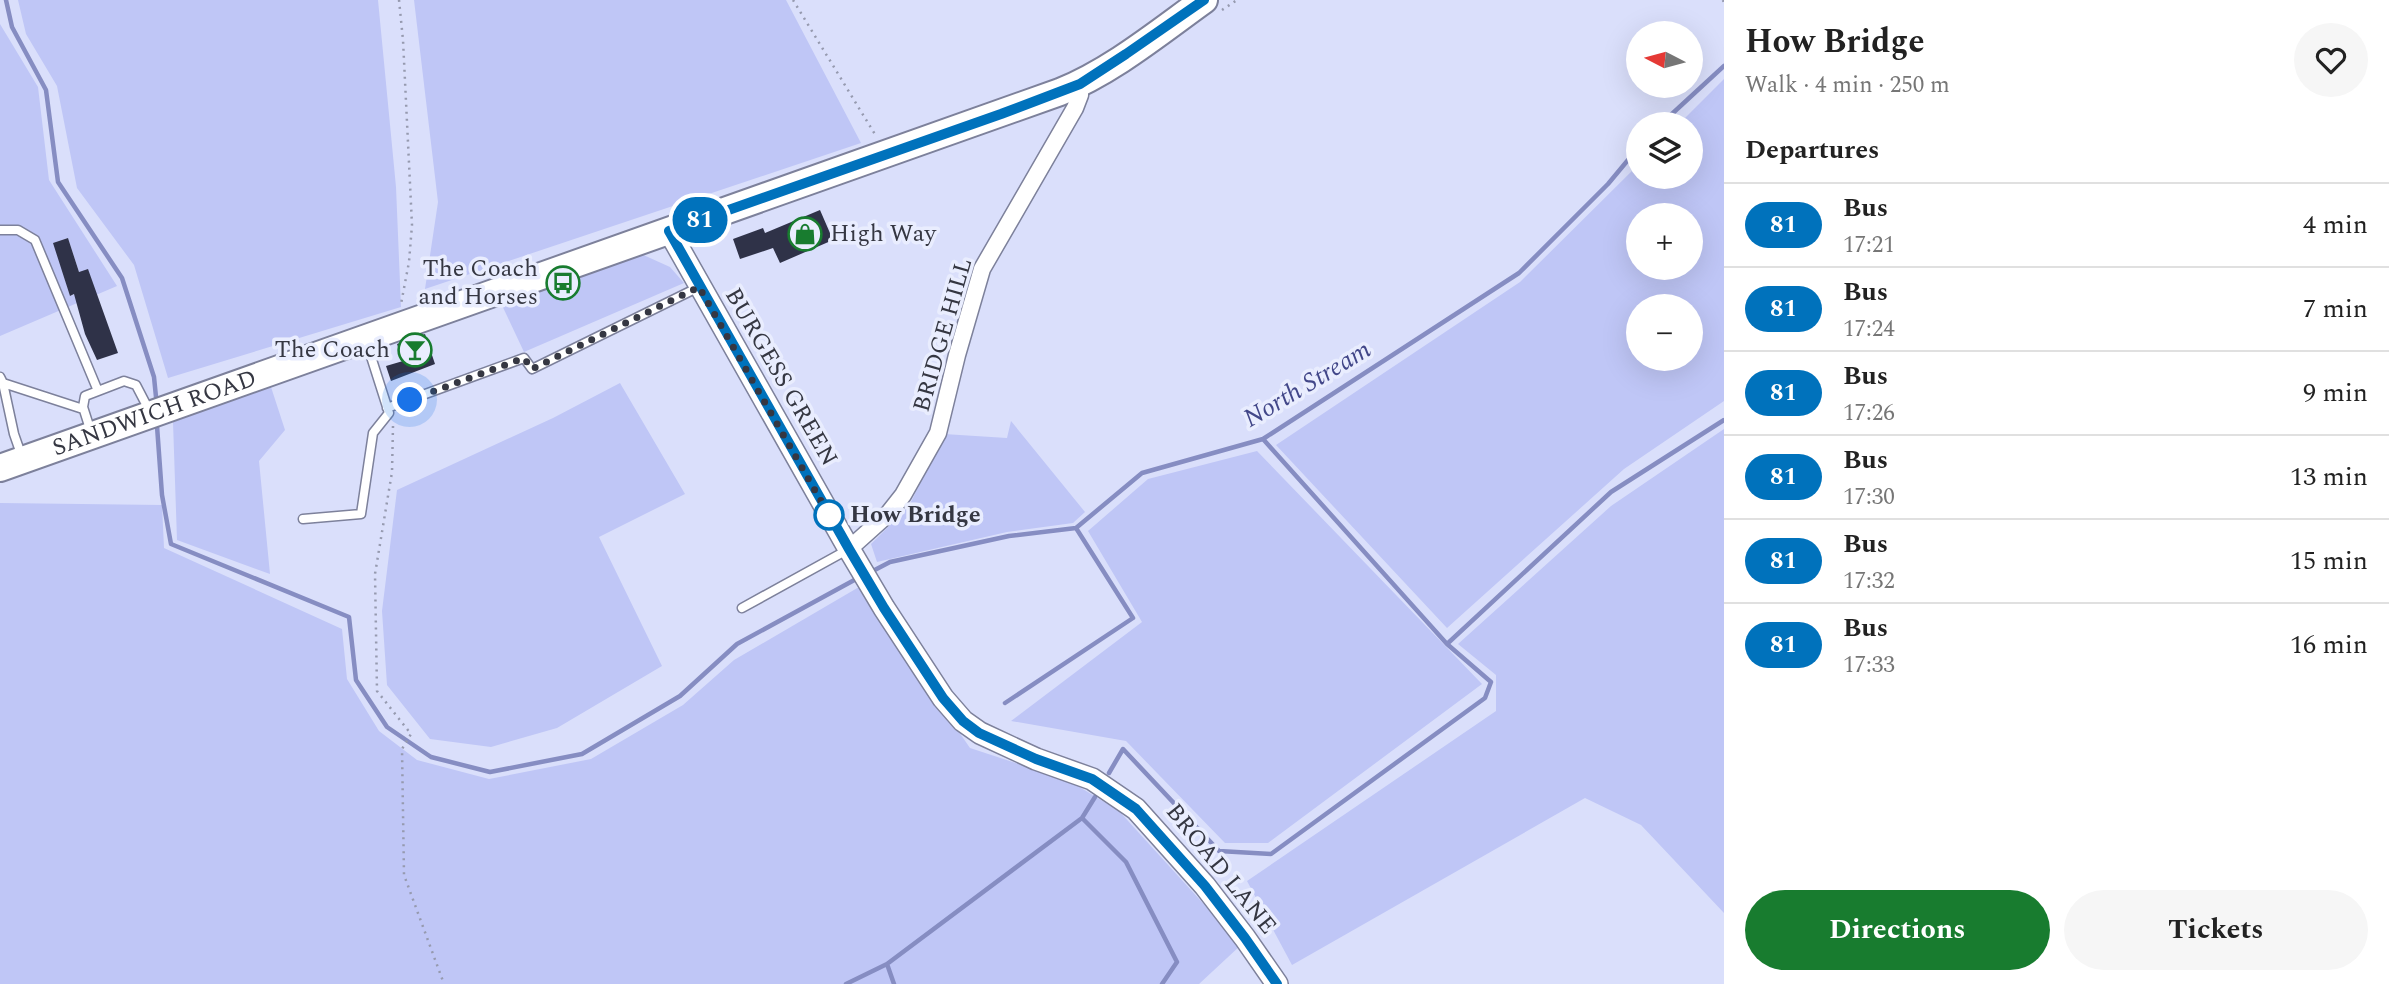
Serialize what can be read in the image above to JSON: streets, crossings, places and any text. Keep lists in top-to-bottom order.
{
  "streets": {
    "main road": ["SANDWICH ROAD"],
    "street": ["BRIDGE HILL", "BURGESS GREEN", "BROAD LANE"]
  },
  "crossings": [
    ["BRIDGE HILL", "BURGESS GREEN"],
    ["BRIDGE HILL", "SANDWICH ROAD"],
    ["BRIDGE HILL", "BROAD LANE"],
    ["BURGESS GREEN", "SANDWICH ROAD"],
    ["BURGESS GREEN", "BROAD LANE"]
  ],
  "water": ["North Stream"],
  "places": {
    "shop": ["High Way"],
    "bus stop": ["The Coach and Horses"],
    "bar": ["The Coach"],
    "other": ["How Bridge"]
  },
  "lines": ["bus line 81"],
  "north": "left",
  "page": {
    "on_map": "81",
    "heading": [
      ["How Bridge", "Walk · 4 min · 250 m"],
      "Departures"
    ],
    "map_buttons": ["+", "−"],
    "list": [
      {
        "mark": "81",
        "name": "Bus",
        "note": "17:21",
        "value": "4 min"
      },
      {
        "mark": "81",
        "name": "Bus",
        "note": "17:24",
        "value": "7 min"
      },
      {
        "mark": "81",
        "name": "Bus",
        "note": "17:26",
        "value": "9 min"
      },
      {
        "mark": "81",
        "name": "Bus",
        "note": "17:30",
        "value": "13 min"
      },
      {
        "mark": "81",
        "name": "Bus",
        "note": "17:32",
        "value": "15 min"
      },
      {
        "mark": "81",
        "name": "Bus",
        "note": "17:33",
        "value": "16 min"
      }
    ],
    "buttons": ["Directions", "Tickets"]
  }
}
